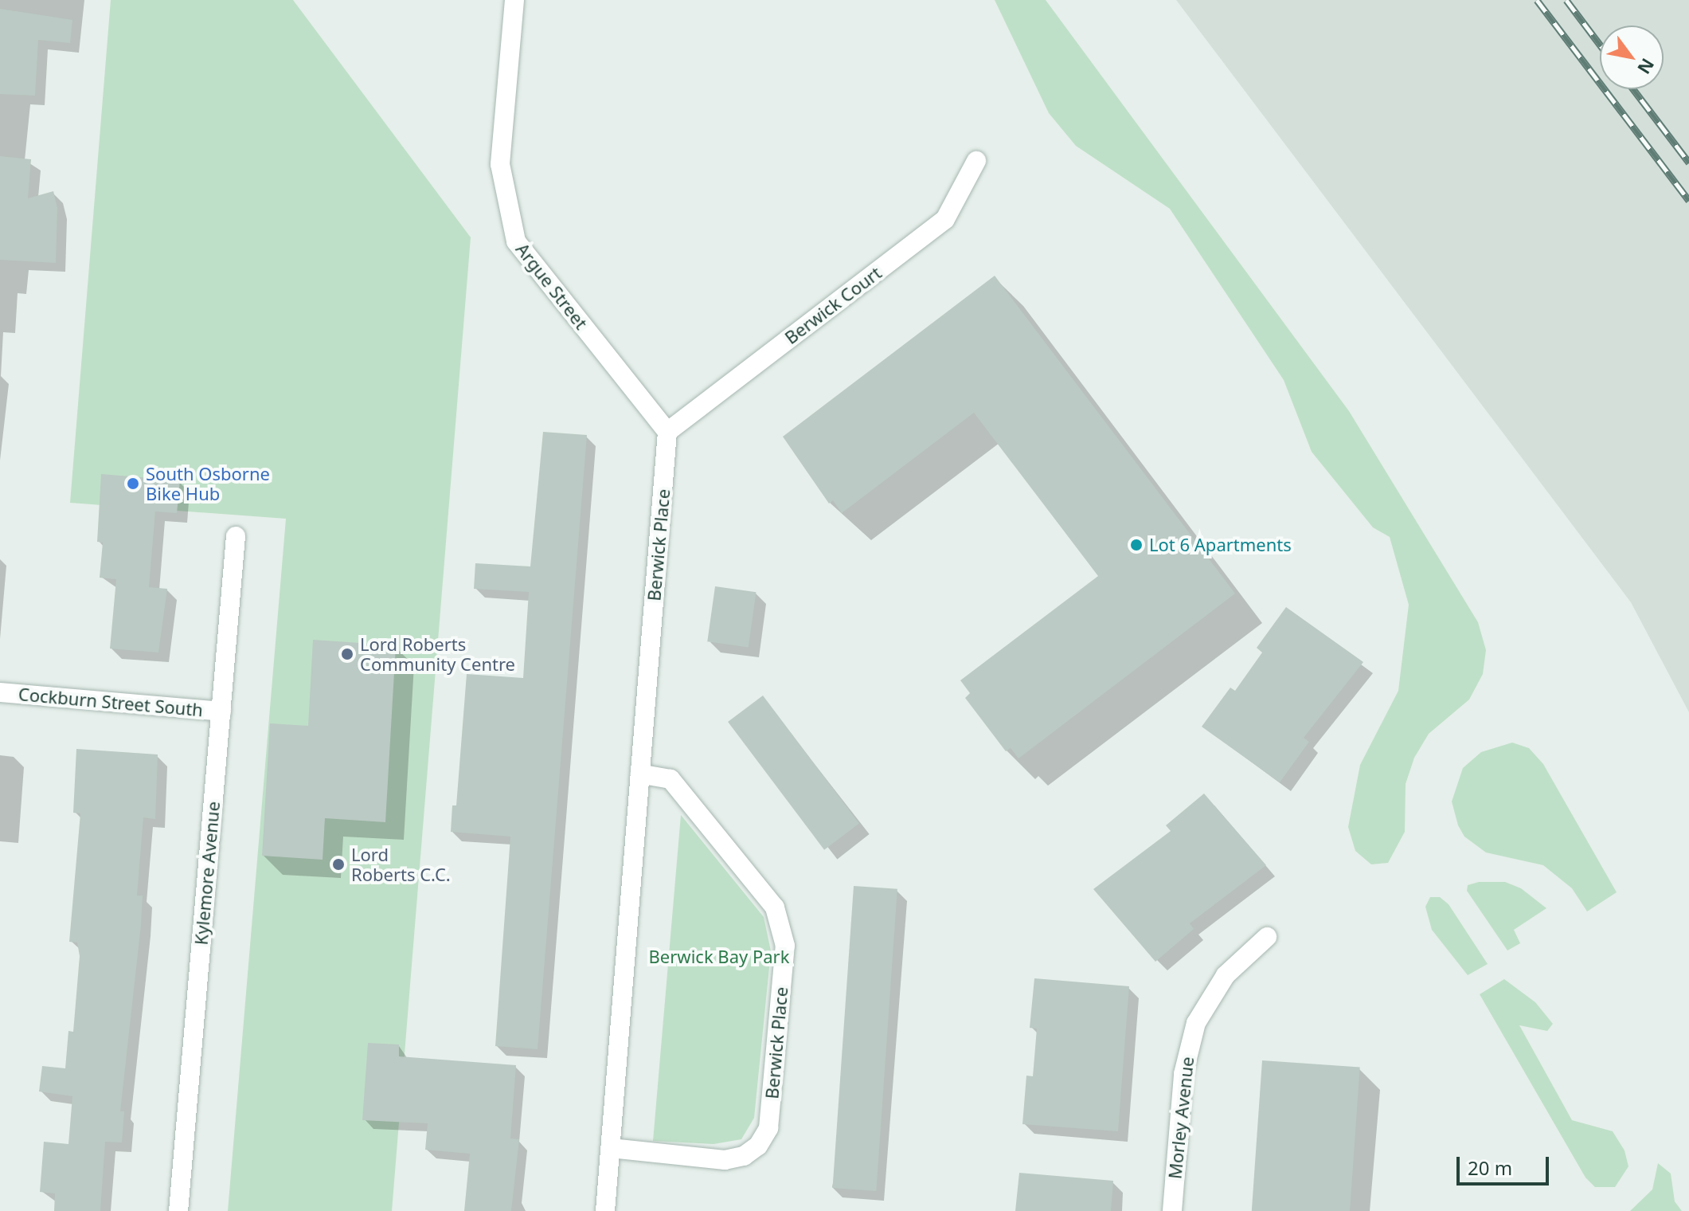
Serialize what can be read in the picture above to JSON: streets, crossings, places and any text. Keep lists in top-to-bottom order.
{
  "streets": {
    "street": [
      "Argue Street",
      "Berwick Court",
      "Berwick Place",
      "Cockburn Street South",
      "Kylemore Avenue",
      "Morley Avenue"
    ]
  },
  "crossings": [
    ["Argue Street", "Berwick Court"],
    ["Argue Street", "Berwick Place"],
    ["Berwick Court", "Berwick Place"],
    ["Cockburn Street South", "Kylemore Avenue"]
  ],
  "parks": ["Berwick Bay Park"],
  "places": [
    "South Osborne Bike Hub",
    "Lot 6 Apartments",
    "Lord Roberts Community Centre",
    "Lord Roberts C.C."
  ],
  "scale_bar": "20 m",
  "north": "bottom right"
}
